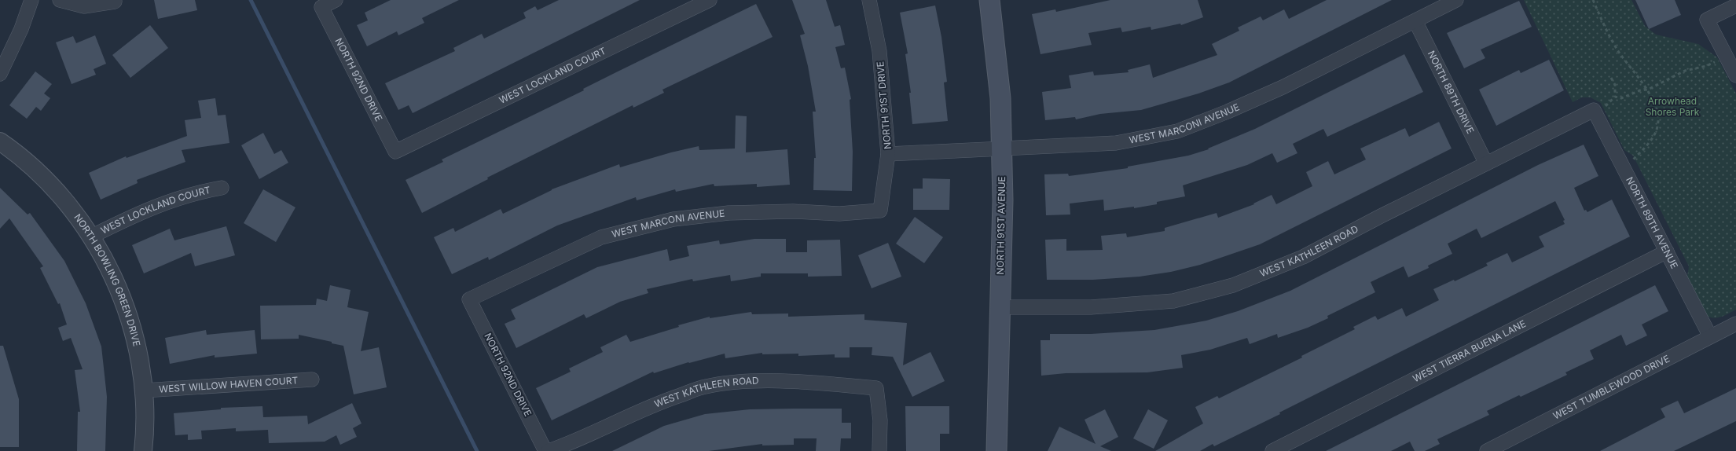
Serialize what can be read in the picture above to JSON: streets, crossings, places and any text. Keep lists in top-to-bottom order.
{
  "streets": {
    "main road": ["NORTH 91ST AVENUE"],
    "street": [
      "WEST LOCKLAND COURT",
      "NORTH 92ND DRIVE",
      "NORTH 89TH DRIVE",
      "NORTH 91ST DRIVE",
      "WEST MARCONI AVENUE",
      "NORTH 89TH AVENUE",
      "WEST KATHLEEN ROAD",
      "NORTH BOWLING GREEN DRIVE",
      "WEST TIERRA BUENA LANE",
      "WEST WILLOW HAVEN COURT",
      "WEST TUMBLEWOOD DRIVE"
    ]
  },
  "crossings": [
    ["WEST LOCKLAND COURT", "NORTH 92ND DRIVE"],
    ["WEST LOCKLAND COURT", "NORTH BOWLING GREEN DRIVE"],
    ["NORTH 92ND DRIVE", "WEST MARCONI AVENUE"],
    ["NORTH 89TH DRIVE", "WEST MARCONI AVENUE"],
    ["NORTH 89TH DRIVE", "WEST KATHLEEN ROAD"],
    ["NORTH 91ST DRIVE", "WEST MARCONI AVENUE"],
    ["WEST MARCONI AVENUE", "NORTH 91ST AVENUE"],
    ["NORTH 89TH AVENUE", "WEST KATHLEEN ROAD"],
    ["NORTH 89TH AVENUE", "WEST TIERRA BUENA LANE"],
    ["NORTH 89TH AVENUE", "WEST TUMBLEWOOD DRIVE"],
    ["NORTH 91ST AVENUE", "WEST KATHLEEN ROAD"],
    ["NORTH BOWLING GREEN DRIVE", "WEST WILLOW HAVEN COURT"]
  ],
  "parks": ["Arrowhead Shores Park"]
}
